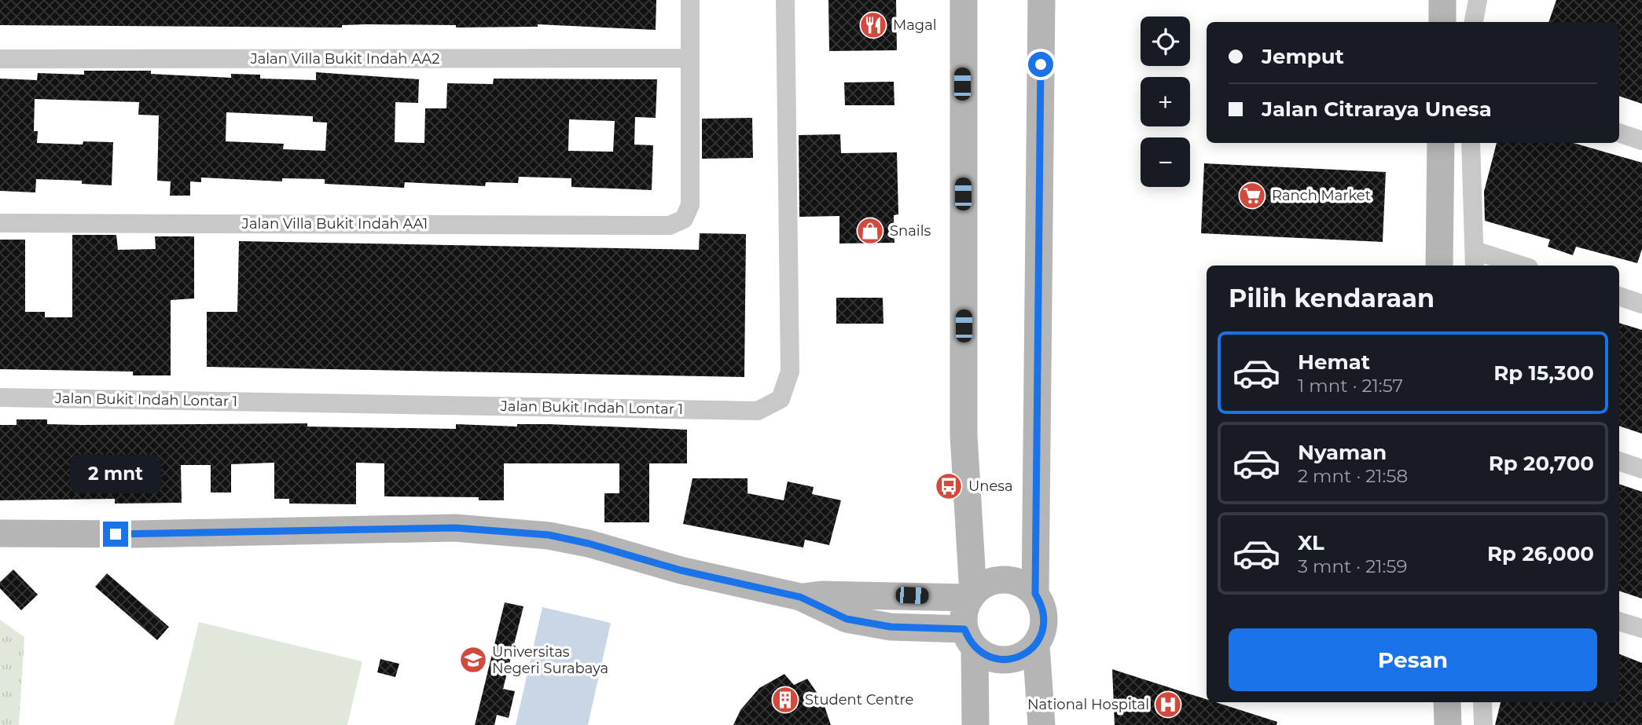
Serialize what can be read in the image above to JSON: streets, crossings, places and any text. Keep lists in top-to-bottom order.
{
  "streets": {
    "street": ["Jalan Villa Bukit Indah AA2", "Jalan Villa Bukit Indah AA1", "Jalan Bukit Indah Lontar 1"]
  },
  "crossings": [
    ["Jalan Villa Bukit Indah AA2", "Jalan Villa Bukit Indah AA1"]
  ],
  "places": {
    "restaurant": ["Magal"],
    "supermarket": ["Ranch Market"],
    "shop": ["Snails"],
    "bus stop": ["Unesa"],
    "school or university": ["Universitas Negeri Surabaya"],
    "building": ["Student Centre"],
    "hospital": ["National Hospital"]
  },
  "page": {
    "map_buttons": ["+", "−"],
    "banner": ["Jemput", "Jalan Citraraya Unesa"],
    "heading": "Pilih kendaraan",
    "list": [
      {
        "name": "Hemat",
        "note": "1 mnt · 21:57",
        "value": "Rp 15,300"
      },
      {
        "name": "Nyaman",
        "note": "2 mnt · 21:58",
        "value": "Rp 20,700"
      },
      {
        "name": "XL",
        "note": "3 mnt · 21:59",
        "value": "Rp 26,000"
      }
    ],
    "bubble": "2 mnt",
    "buttons": "Pesan"
  }
}
